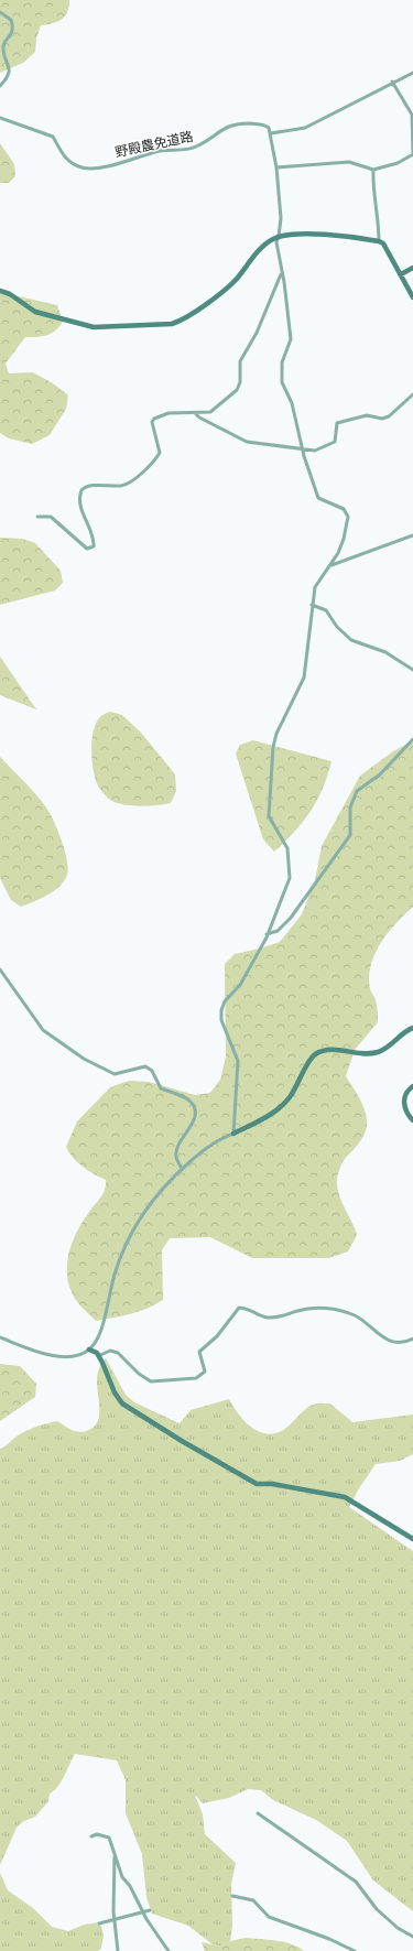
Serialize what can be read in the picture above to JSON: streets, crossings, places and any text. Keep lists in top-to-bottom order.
{
  "streets": {
    "street": ["野殿農免道路"]
  }
}
